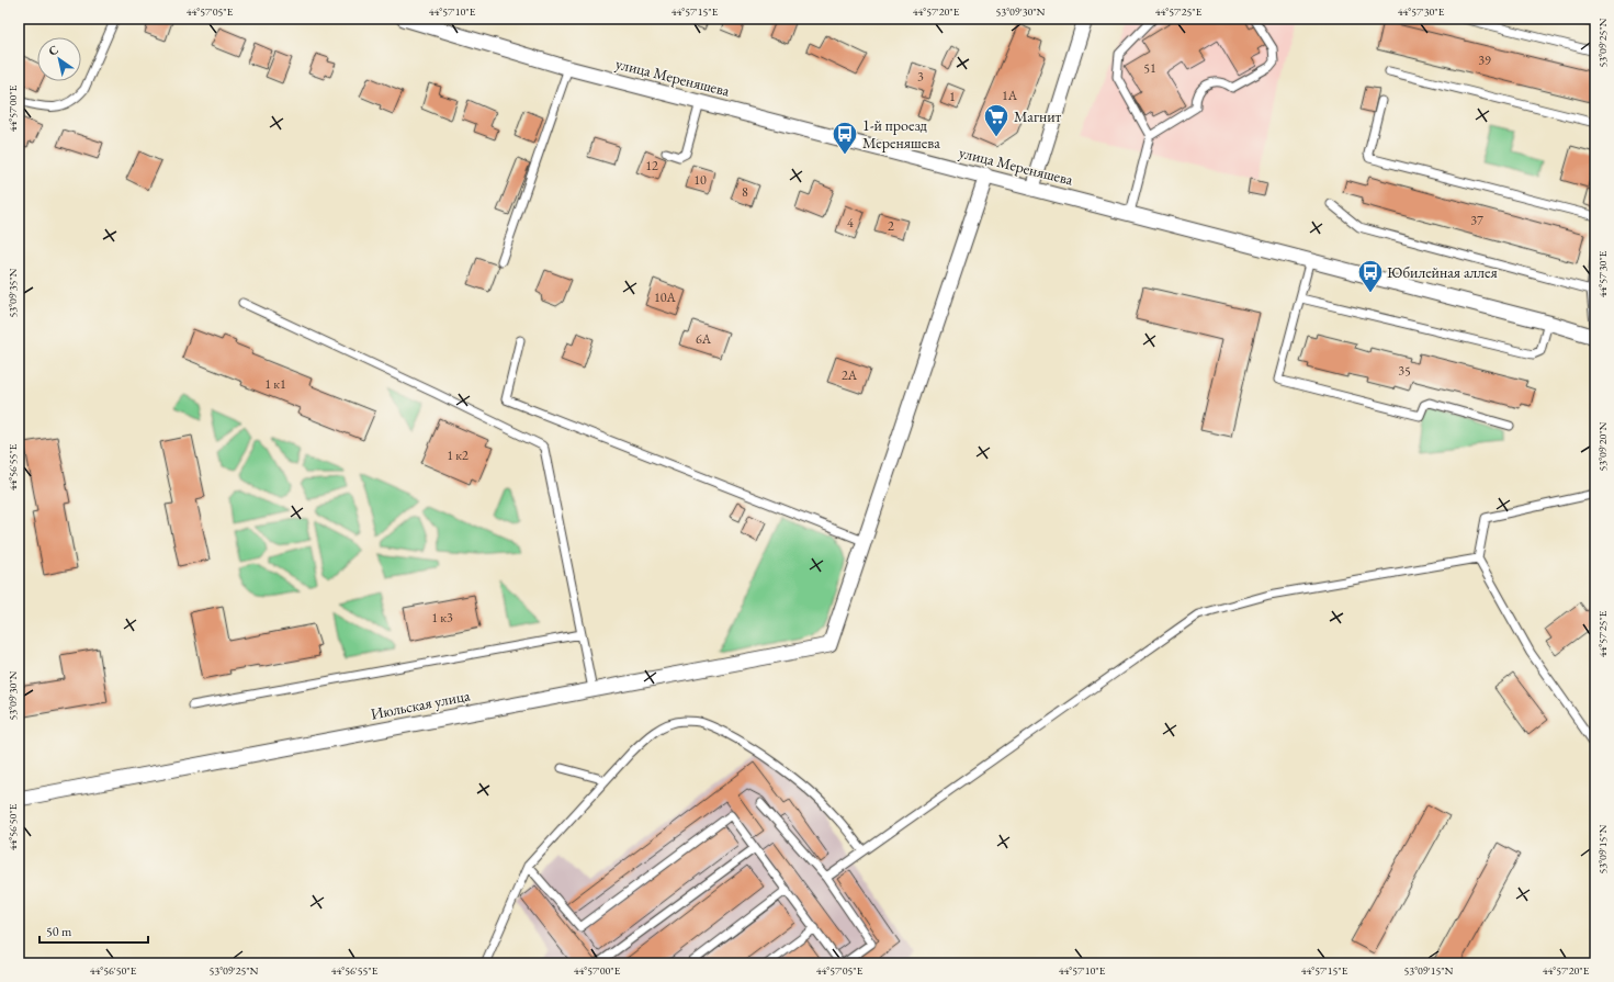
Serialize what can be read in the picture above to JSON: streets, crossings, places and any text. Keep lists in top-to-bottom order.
{
  "streets": {
    "street": ["улица Мереняшева", "Июльская улица"]
  },
  "places": {
    "supermarket": ["Магнит"],
    "bus stop": ["1-й проезд Мереняшева", "Юбилейная аллея"]
  },
  "house_numbers": [
    "39",
    "51",
    "3",
    "1А",
    "1",
    "12",
    "10",
    "8",
    "37",
    "4",
    "2",
    "10А",
    "6А",
    "35",
    "2А",
    "1 к1",
    "1 к2",
    "1 к3"
  ],
  "scale_bar": "50 m",
  "north": "top left",
  "coordinates": [
    "44°57'05\"E",
    "44°57'10\"E",
    "44°57'15\"E",
    "44°57'20\"E",
    "53°09'30\"N",
    "44°57'25\"E",
    "44°57'30\"E",
    "53°09'25\"N",
    "44°57'00\"E",
    "53°09'35\"N",
    "53°09'20\"N",
    "44°56'55\"E",
    "44°56'50\"E",
    "53°09'15\"N"
  ]
}
